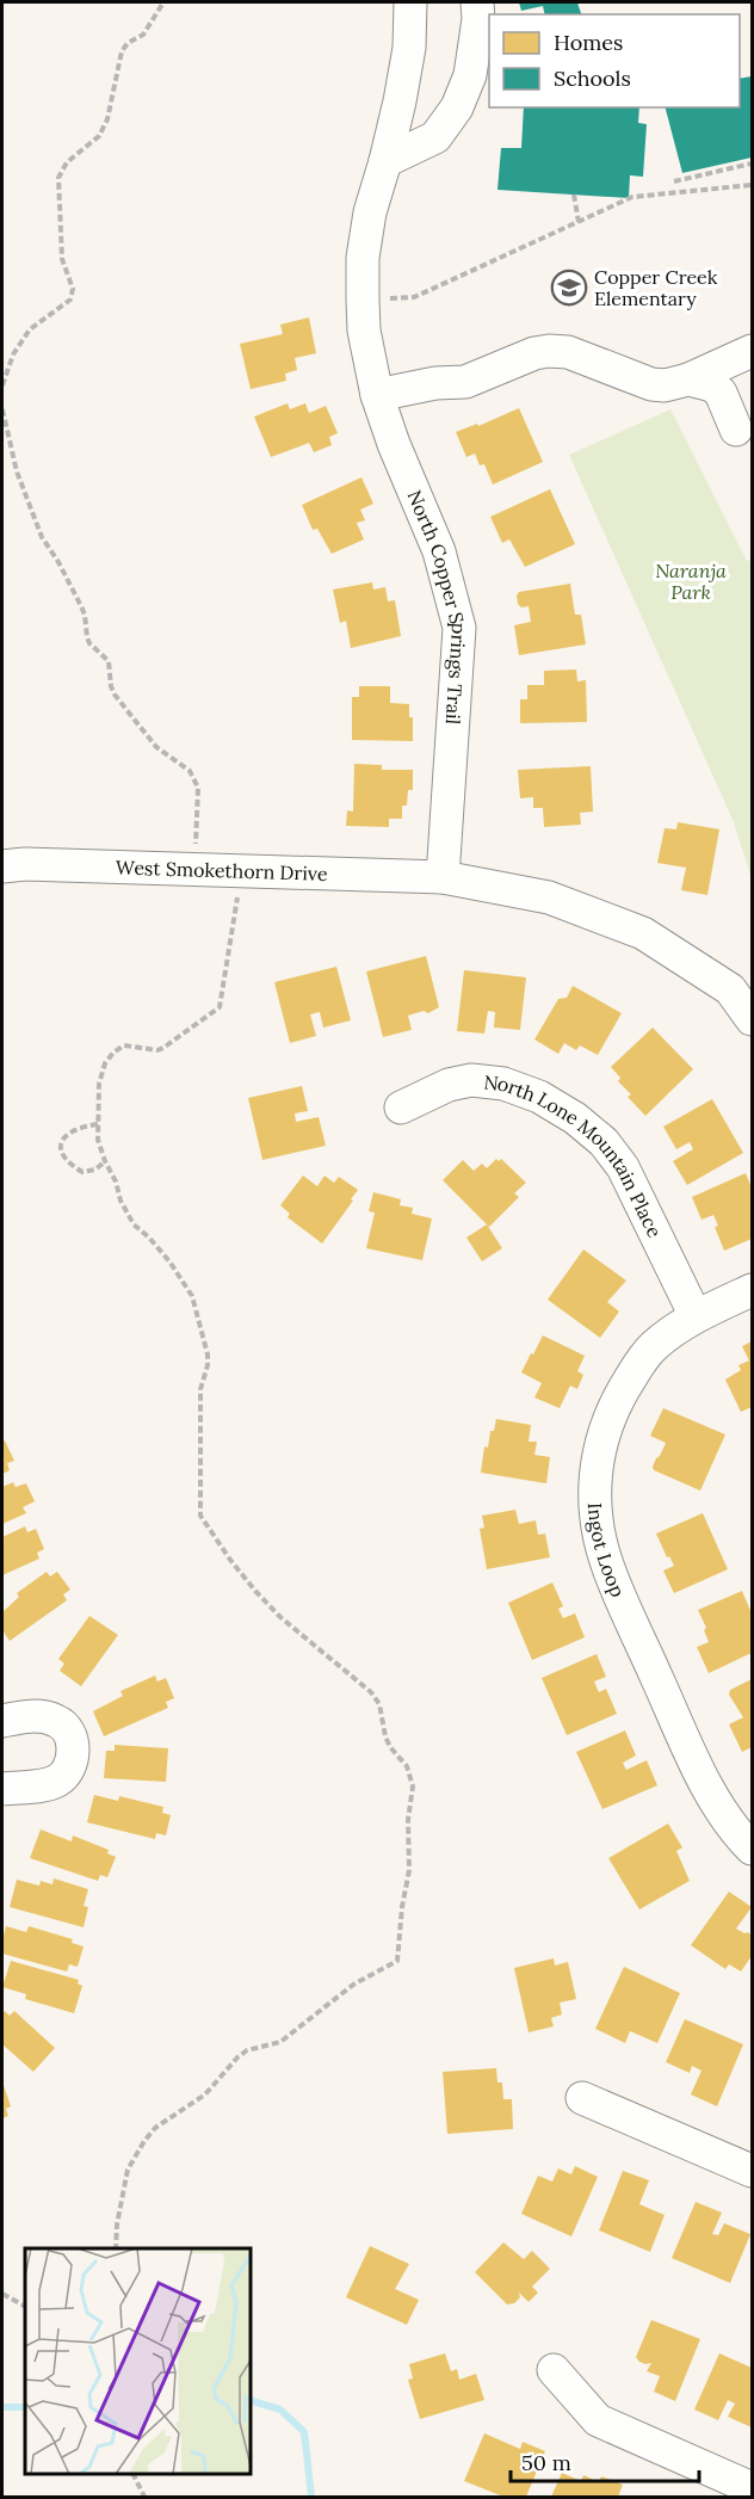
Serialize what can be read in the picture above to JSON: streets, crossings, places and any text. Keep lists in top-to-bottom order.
{
  "streets": {
    "street": [
      "North Copper Springs Trail",
      "West Smokethorn Drive",
      "North Lone Mountain Place",
      "Ingot Loop"
    ]
  },
  "crossings": [
    ["North Copper Springs Trail", "West Smokethorn Drive"],
    ["North Lone Mountain Place", "Ingot Loop"]
  ],
  "parks": ["Naranja Park"],
  "places": {
    "school or university": ["Copper Creek Elementary"]
  },
  "legend": ["Homes", "Schools"],
  "scale_bar": "50 m"
}
